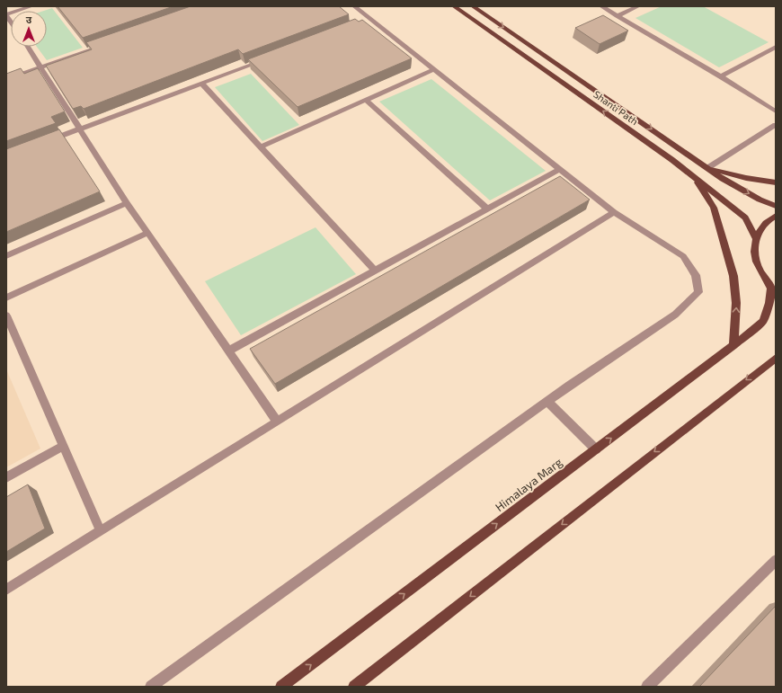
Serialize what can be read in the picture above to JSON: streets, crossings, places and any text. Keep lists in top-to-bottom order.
{
  "streets": {
    "main road": ["Shanti Path", "Himalaya Marg"]
  },
  "north": "top"
}
